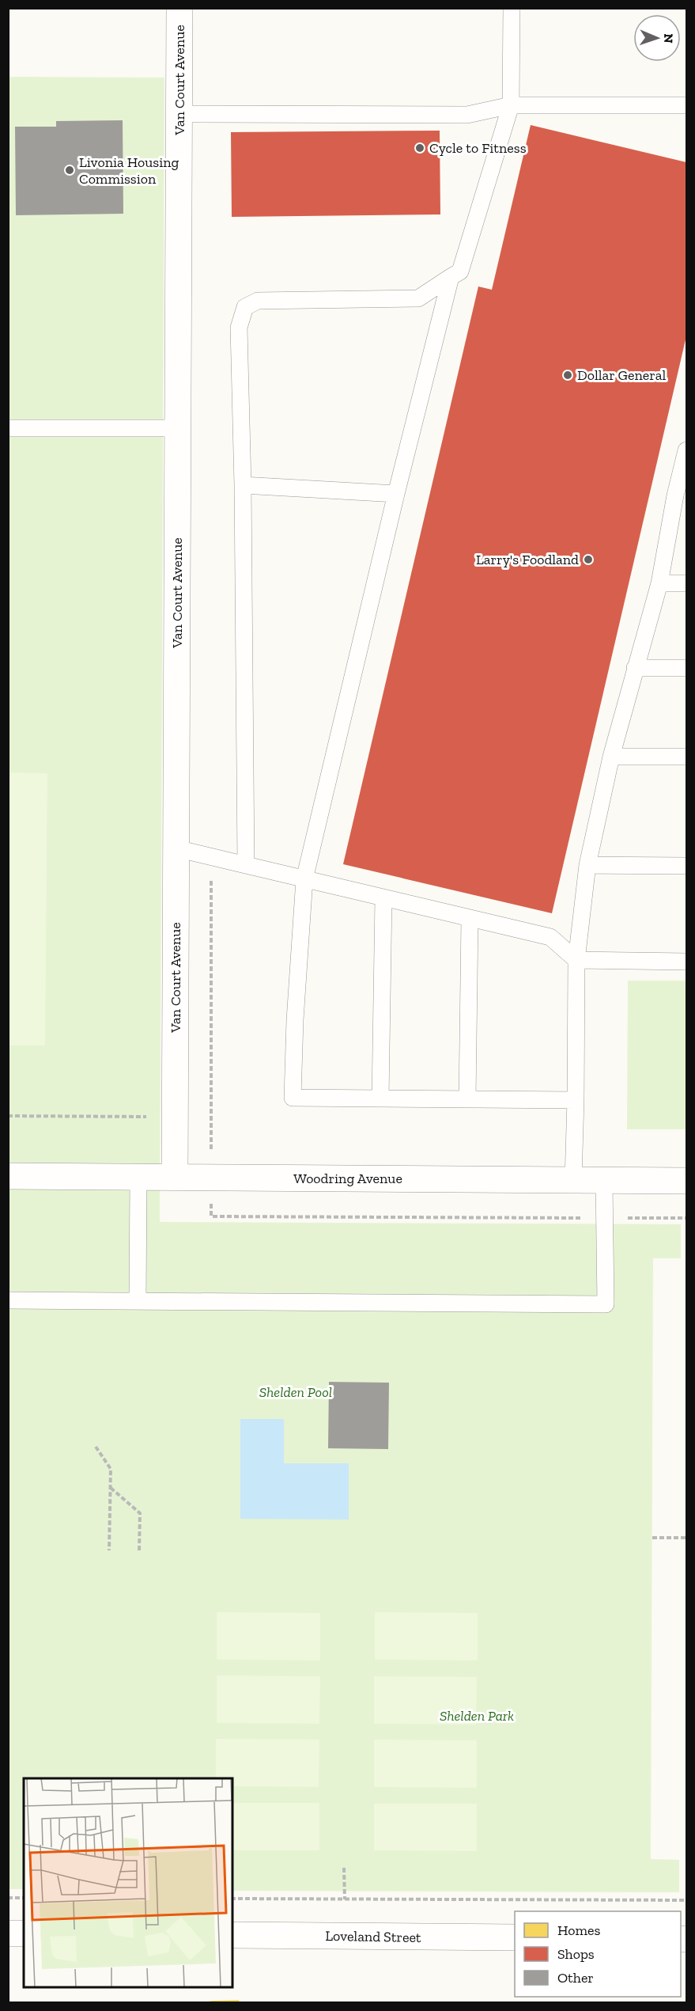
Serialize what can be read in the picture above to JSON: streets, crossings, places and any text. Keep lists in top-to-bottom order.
{
  "streets": {
    "street": ["Van Court Avenue", "Woodring Avenue", "Loveland Street"]
  },
  "crossings": [
    ["Van Court Avenue", "Woodring Avenue"]
  ],
  "parks": ["Shelden Pool", "Shelden Park"],
  "places": [
    "Cycle to Fitness",
    "Livonia Housing Commission",
    "Dollar General",
    "Larry's Foodland"
  ],
  "legend": ["Homes", "Shops", "Other"],
  "north": "right"
}
